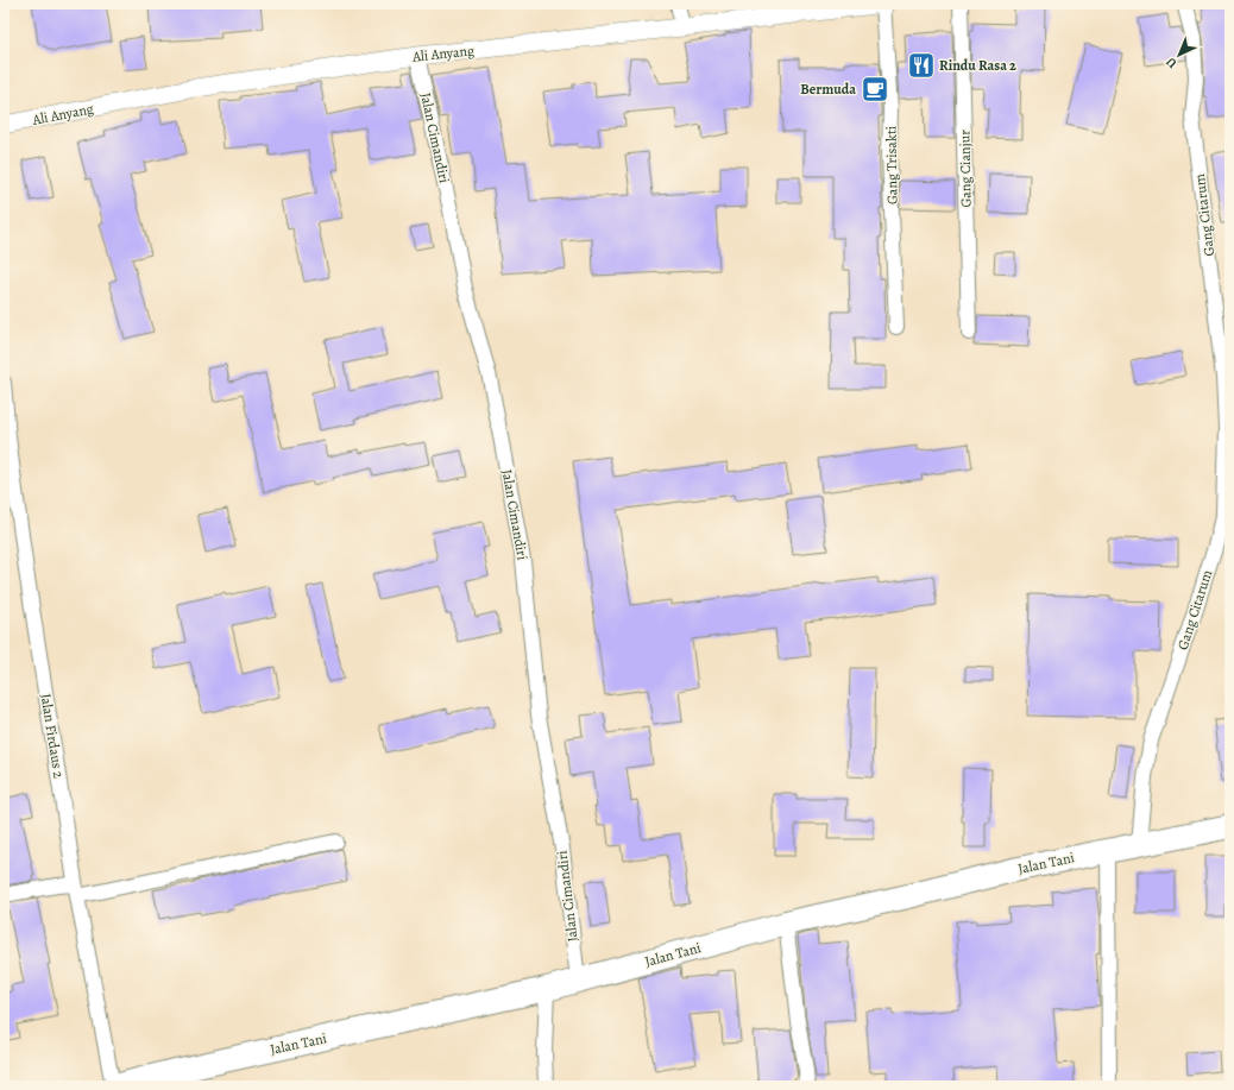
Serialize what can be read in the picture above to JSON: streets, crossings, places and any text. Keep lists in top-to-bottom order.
{
  "streets": {
    "highway": ["Jalan Tani"],
    "street": [
      "Ali Anyang",
      "Jalan Cimandiri",
      "Gang Trisakti",
      "Gang Cianjur",
      "Gang Citarum",
      "Jalan Firdaus 2"
    ]
  },
  "crossings": [
    ["Ali Anyang", "Jalan Cimandiri"],
    ["Ali Anyang", "Gang Trisakti"],
    ["Jalan Cimandiri", "Jalan Tani"],
    ["Gang Citarum", "Jalan Tani"],
    ["Jalan Firdaus 2", "Jalan Tani"]
  ],
  "places": {
    "restaurant": ["Rindu Rasa 2"],
    "cafe": ["Bermuda"]
  },
  "north": "bottom left"
}
